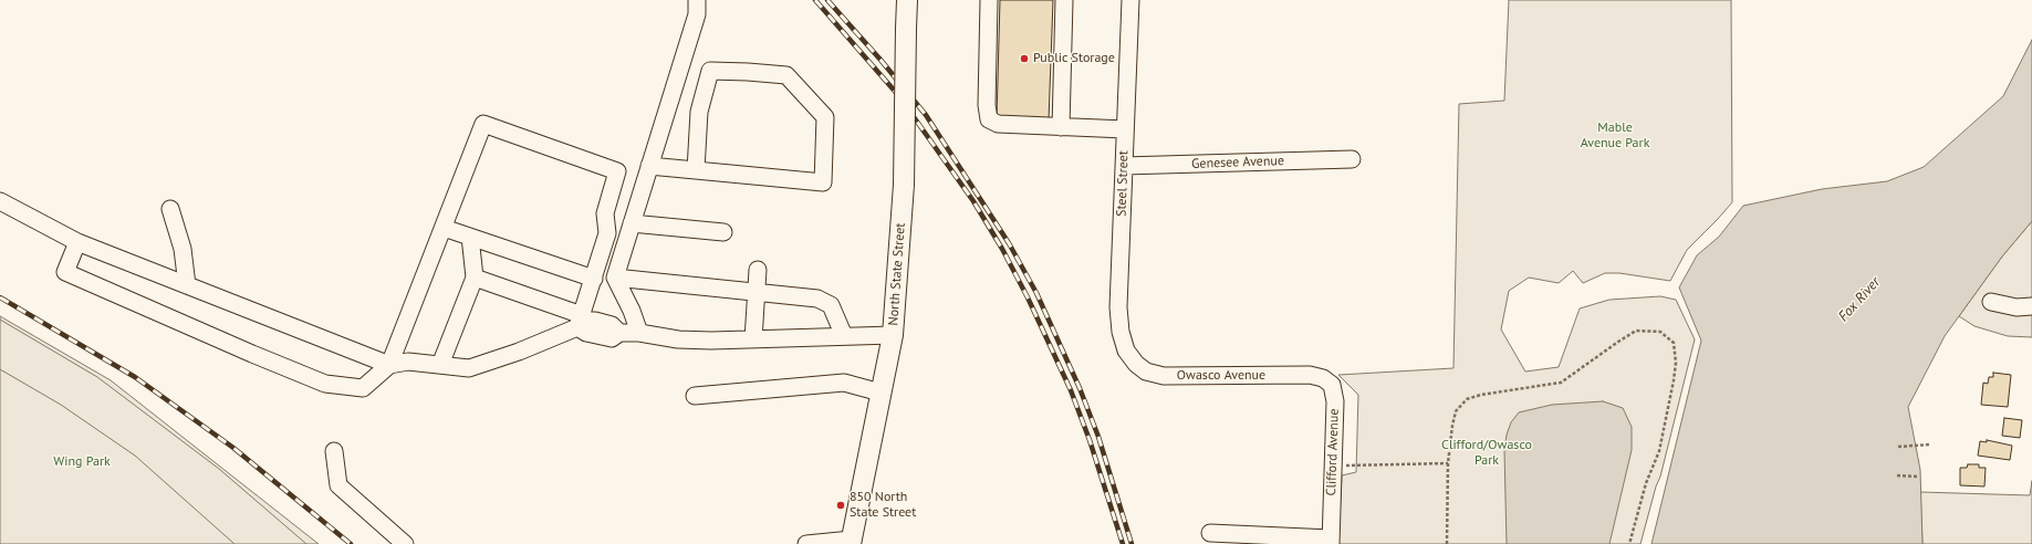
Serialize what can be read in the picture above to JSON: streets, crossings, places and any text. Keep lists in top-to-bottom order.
{
  "streets": {
    "main road": ["North State Street"],
    "street": [
      "Genesee Avenue",
      "Steel Street",
      "Owasco Avenue",
      "Clifford Avenue"
    ]
  },
  "crossings": [
    ["Genesee Avenue", "Steel Street"],
    ["Steel Street", "Owasco Avenue"],
    ["Owasco Avenue", "Clifford Avenue"]
  ],
  "water": ["Fox River"],
  "parks": ["Mable Avenue Park", "Clifford/Owasco Park", "Wing Park"],
  "places": ["Public Storage", "850 North State Street"]
}
